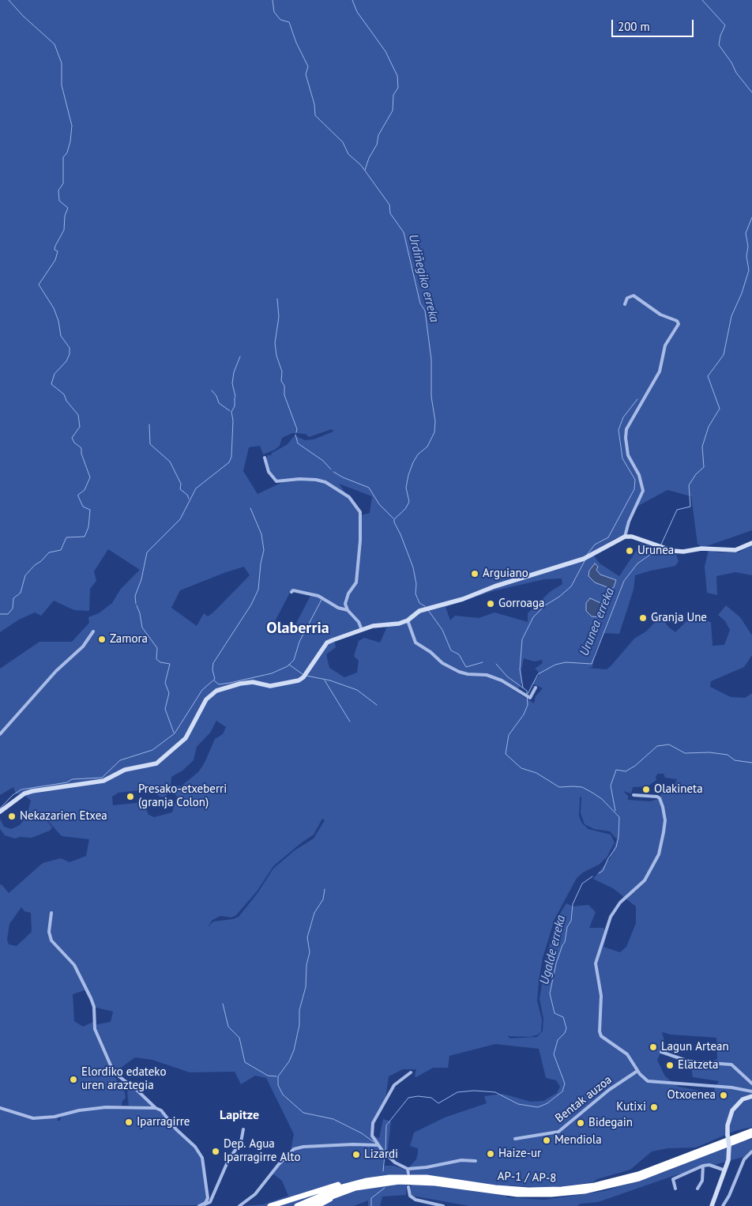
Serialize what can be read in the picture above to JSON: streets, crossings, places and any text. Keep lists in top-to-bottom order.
{
  "streets": {
    "highway": ["AP-1 / AP-8"],
    "street": ["Bentak auzoa"]
  },
  "districts": ["Olaberria", "Lapitze"],
  "water": ["Urdiñegiko erreka", "Urunea erreka", "Ugalde erreka"],
  "places": [
    "Urunea",
    "Arguiano",
    "Gorroaga",
    "Granja Une",
    "Zamora",
    "Olakineta",
    "Presako-etxeberri (granja Colon)",
    "Nekazarien Etxea",
    "Lagun Artean",
    "Elatzeta",
    "Elordiko edateko uren araztegia",
    "Otxoenea",
    "Kutixi",
    "Iparragirre",
    "Bidegain",
    "Mendiola",
    "Dep. Agua Iparragirre Alto",
    "Haize-ur",
    "Lizardi"
  ],
  "scale_bar": "200 m"
}
